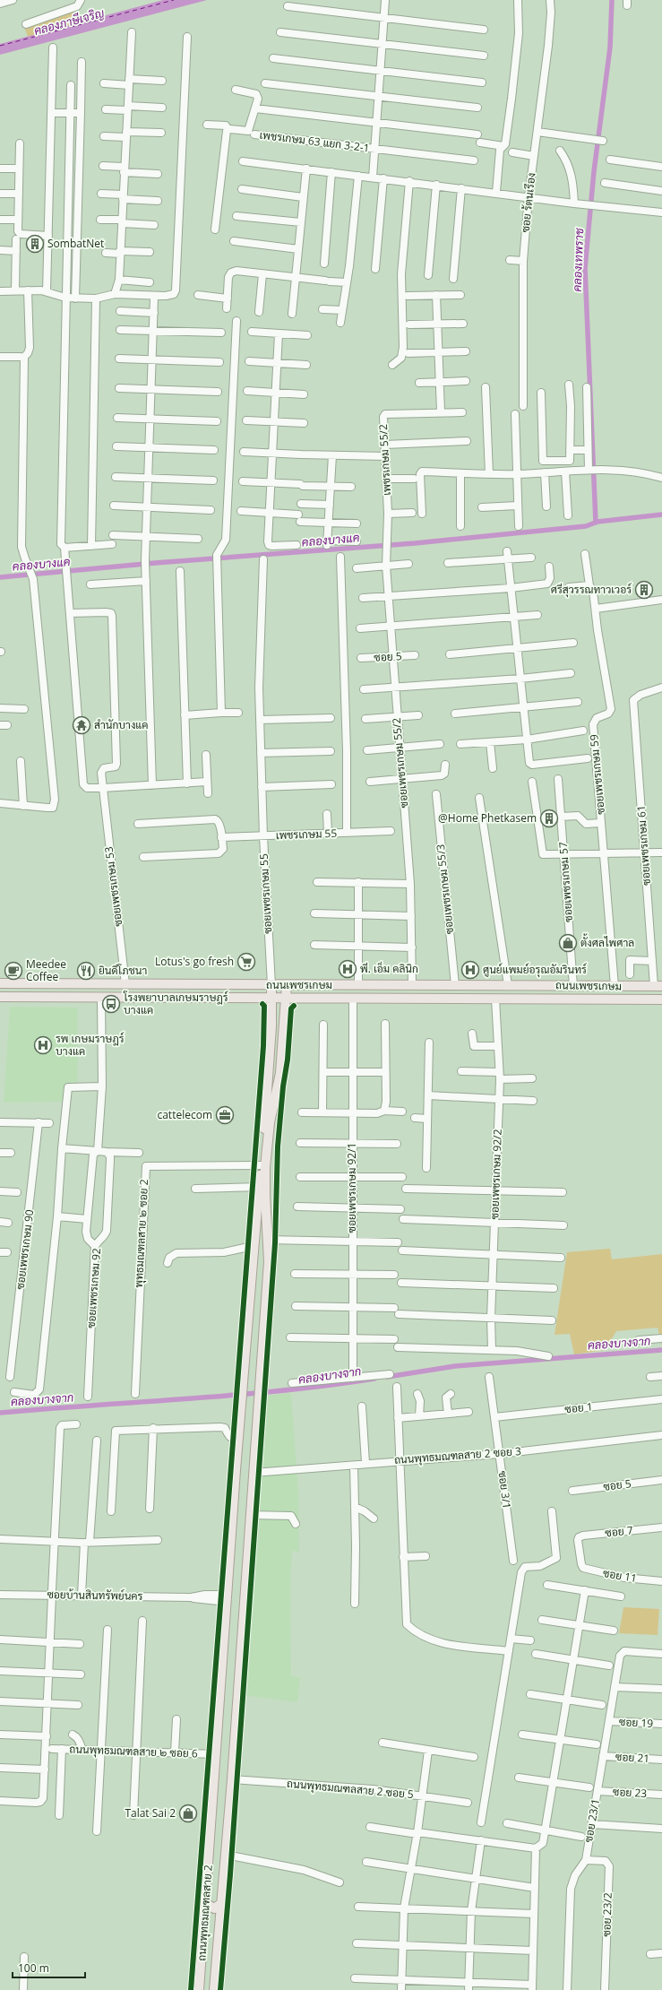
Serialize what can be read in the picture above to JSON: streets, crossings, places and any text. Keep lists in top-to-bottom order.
{
  "streets": {
    "main road": ["ถนนเพชรเกษม", "ถนนพุทธมณฑลสาย 2"],
    "street": [
      "เพชรเกษม 63 แยก 3-2-1",
      "ซอย ร้ตนเรึอง",
      "เพชรเกษม 55/2",
      "ซอย 5",
      "ซอยเพชรเกษม 55/2",
      "ซอยเพชรเกษม 59",
      "เพชรเกษม 55",
      "ซอยเพชรเกษม 61",
      "ซอยเพชรเกษม 57",
      "ซอยเพชรเกษม 53",
      "ซอยเพชรเกษม 55/3",
      "ซอยเพชรเกษม 55",
      "ซอยเพชรเกษม 92/2",
      "ซอยเพชรเกษม 92/1",
      "พุทธมณฑลสาย ๒ ซอย 2",
      "ซอยเพชรเกษม 90",
      "ซอยเพชรเกษม 92",
      "ซอย 1",
      "ถนนพุทธมณฑลสาย 2 ซอย 3",
      "ซอย 3/1",
      "ซอย 7",
      "ซอย 11",
      "ซอยบ้านสินทรัพย์นคร",
      "ซอย 19",
      "ถนนพุทธมณฑลสาย ๒ ซอย 6",
      "ซอย 21",
      "ถนนพุทธมณฑลสาย 2 ซอย 5",
      "ซอย 23",
      "ซอย 23/1",
      "ซอย 23/2"
    ]
  },
  "crossings": [
    ["เพชรเกษม 55/2", "ซอยเพชรเกษม 55/2"],
    ["ซอย 5", "ซอยเพชรเกษม 55/2"],
    ["ซอยเพชรเกษม 55/2", "ถนนเพชรเกษม"],
    ["ซอยเพชรเกษม 59", "ถนนเพชรเกษม"],
    ["เพชรเกษม 55", "ซอยเพชรเกษม 55"],
    ["ซอยเพชรเกษม 61", "ถนนเพชรเกษม"],
    ["ซอยเพชรเกษม 57", "ถนนเพชรเกษม"],
    ["ซอยเพชรเกษม 53", "ถนนเพชรเกษม"],
    ["ซอยเพชรเกษม 55/3", "ถนนเพชรเกษม"],
    ["ซอยเพชรเกษม 55", "ถนนเพชรเกษม"],
    ["ซอยเพชรเกษม 55", "ถนนพุทธมณฑลสาย 2"],
    ["ถนนเพชรเกษม", "ซอยเพชรเกษม 92/2"],
    ["ถนนเพชรเกษม", "ซอยเพชรเกษม 92/1"],
    ["ถนนเพชรเกษม", "ถนนพุทธมณฑลสาย 2"],
    ["พุทธมณฑลสาย ๒ ซอย 2", "ถนนพุทธมณฑลสาย 2"],
    ["ซอย 1", "ซอย 3/1"],
    ["ถนนพุทธมณฑลสาย 2 ซอย 3", "ซอย 3/1"],
    ["ถนนพุทธมณฑลสาย 2 ซอย 3", "ถนนพุทธมณฑลสาย 2"],
    ["ซอย 7", "ซอย 11"],
    ["ซอยบ้านสินทรัพย์นคร", "ถนนพุทธมณฑลสาย 2"],
    ["ซอย 19", "ซอย 23/1"],
    ["ถนนพุทธมณฑลสาย ๒ ซอย 6", "ถนนพุทธมณฑลสาย 2"],
    ["ซอย 21", "ซอย 23/1"],
    ["ถนนพุทธมณฑลสาย 2 ซอย 5", "ถนนพุทธมณฑลสาย 2"],
    ["ซอย 23", "ซอย 23/1"],
    ["ซอย 23/1", "ซอย 23/2"]
  ],
  "water": [
    "คลองภาษีเจริญ",
    "คลองเทพราช",
    "คลองบางแค",
    "คลองบางจาก"
  ],
  "places": {
    "building": ["SombatNet", "ศรีสุวรรณทาวเวอร์", "@Home Phetkasem"],
    "temple": ["สำนักบางแค"],
    "shop": ["ตั้งศลไพศาล", "Talat Sai 2"],
    "supermarket": ["Lotus's go fresh"],
    "hospital": ["พี. เอ็ม คลินิก", "ศูนย์แพมย์อรุณอัมรินทร์", "รพ เกษมราษฎร์ บางแค"],
    "cafe": ["Meedee Coffee"],
    "restaurant": ["ยินดีโภชนา"],
    "bus stop": ["โรงพยาบาลเกษมราษฎร์ บางแค"],
    "office": ["cattelecom"]
  },
  "scale_bar": "100 m"
}
